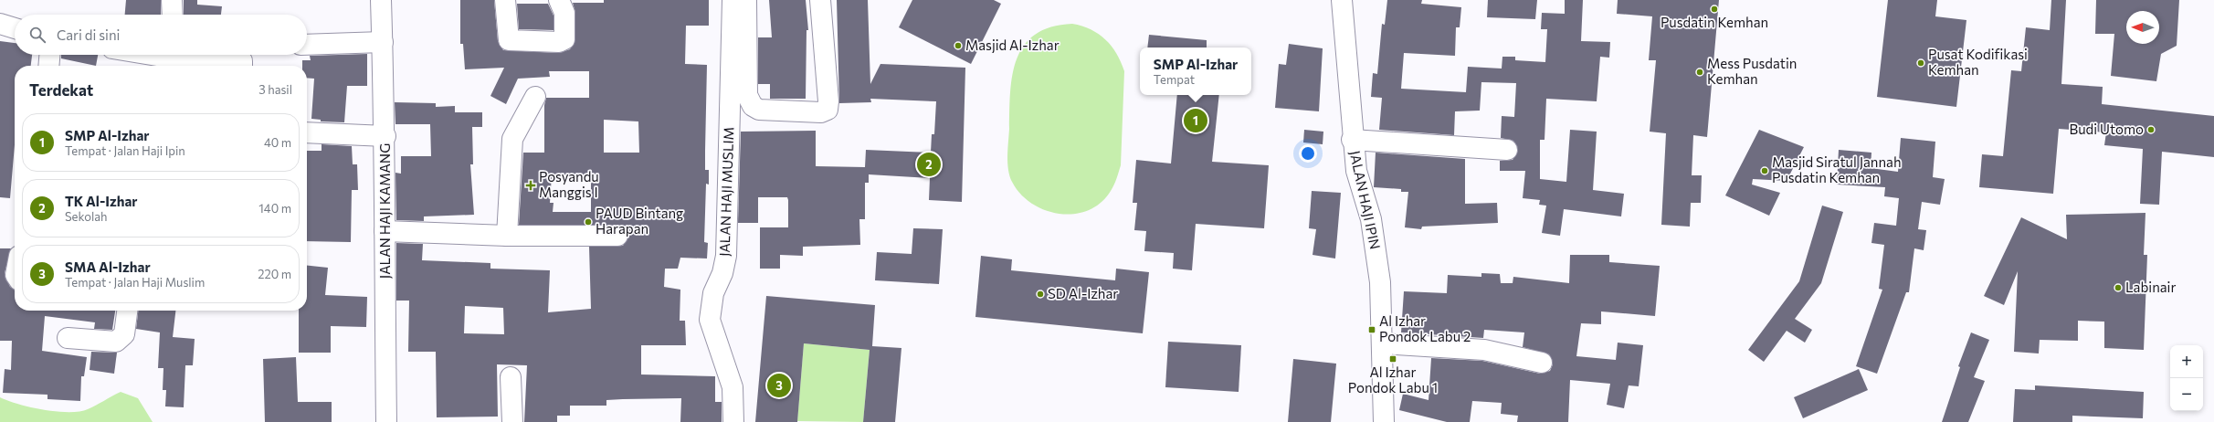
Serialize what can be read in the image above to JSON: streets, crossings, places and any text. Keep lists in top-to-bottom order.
{
  "streets": {
    "street": ["JALAN HAJI MUSLIM", "JALAN HAJI IPIN", "JALAN HAJI KAMANG"]
  },
  "places": {
    "other": [
      "Pusdatin Kemhan",
      "Masjid Al-Izhar",
      "Pusat Kodifikasi Kemhan",
      "Mess Pusdatin Kemhan",
      "Budi Utomo",
      "Masjid Siratul Jannah Pusdatin Kemhan",
      "PAUD Bintang Harapan",
      "Labinair",
      "SD Al-Izhar"
    ],
    "health": ["Posyandu Manggis I"],
    "transit": ["Al Izhar Pondok Labu 2", "Al Izhar Pondok Labu 1"]
  },
  "north": "left",
  "page": {
    "search": "Cari di sini",
    "popup": ["SMP Al-Izhar", "Tempat"],
    "heading": ["Terdekat", "3 hasil"],
    "pins": ["1", "2", "3"],
    "list": [
      {
        "mark": "1",
        "name": "SMP Al-Izhar",
        "note": "Tempat · Jalan Haji Ipin",
        "value": "40 m"
      },
      {
        "mark": "2",
        "name": "TK Al-Izhar",
        "note": "Sekolah",
        "value": "140 m"
      },
      {
        "mark": "3",
        "name": "SMA Al-Izhar",
        "note": "Tempat · Jalan Haji Muslim",
        "value": "220 m"
      }
    ],
    "map_buttons": ["+", "−"]
  }
}
